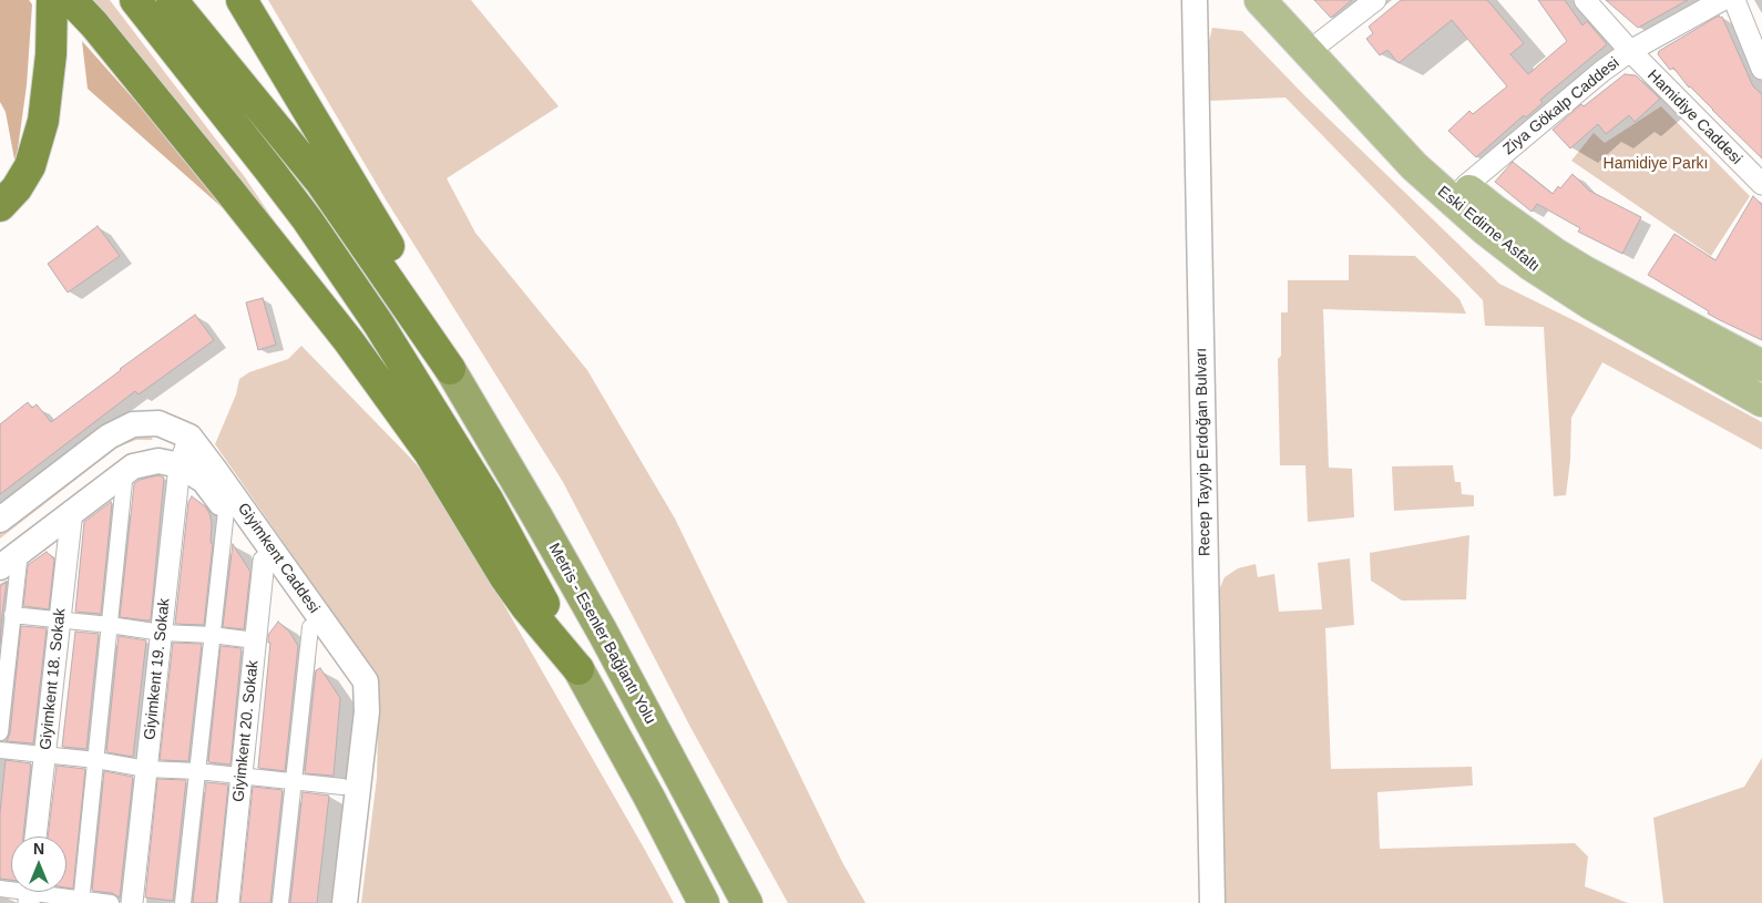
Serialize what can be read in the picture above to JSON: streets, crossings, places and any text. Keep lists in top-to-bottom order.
{
  "streets": {
    "highway": ["Metris - Esenler Bağlantı Yolu"],
    "main road": ["Eski Edirne Asfaltı"],
    "street": [
      "Ziya Gökalp Caddesi",
      "Hamidiye Caddesi",
      "Recep Tayyip Erdoğan Bulvarı",
      "Giyimkent Caddesi",
      "Giyimkent 19. Sokak",
      "Giyimkent 18. Sokak",
      "Giyimkent 20. Sokak"
    ]
  },
  "crossings": [
    ["Ziya Gökalp Caddesi", "Hamidiye Caddesi"],
    ["Ziya Gökalp Caddesi", "Eski Edirne Asfaltı"],
    ["Giyimkent Caddesi", "Giyimkent 19. Sokak"],
    ["Giyimkent Caddesi", "Giyimkent 18. Sokak"],
    ["Giyimkent Caddesi", "Giyimkent 20. Sokak"]
  ],
  "parks": ["Hamidiye Parkı"],
  "north": "top"
}
